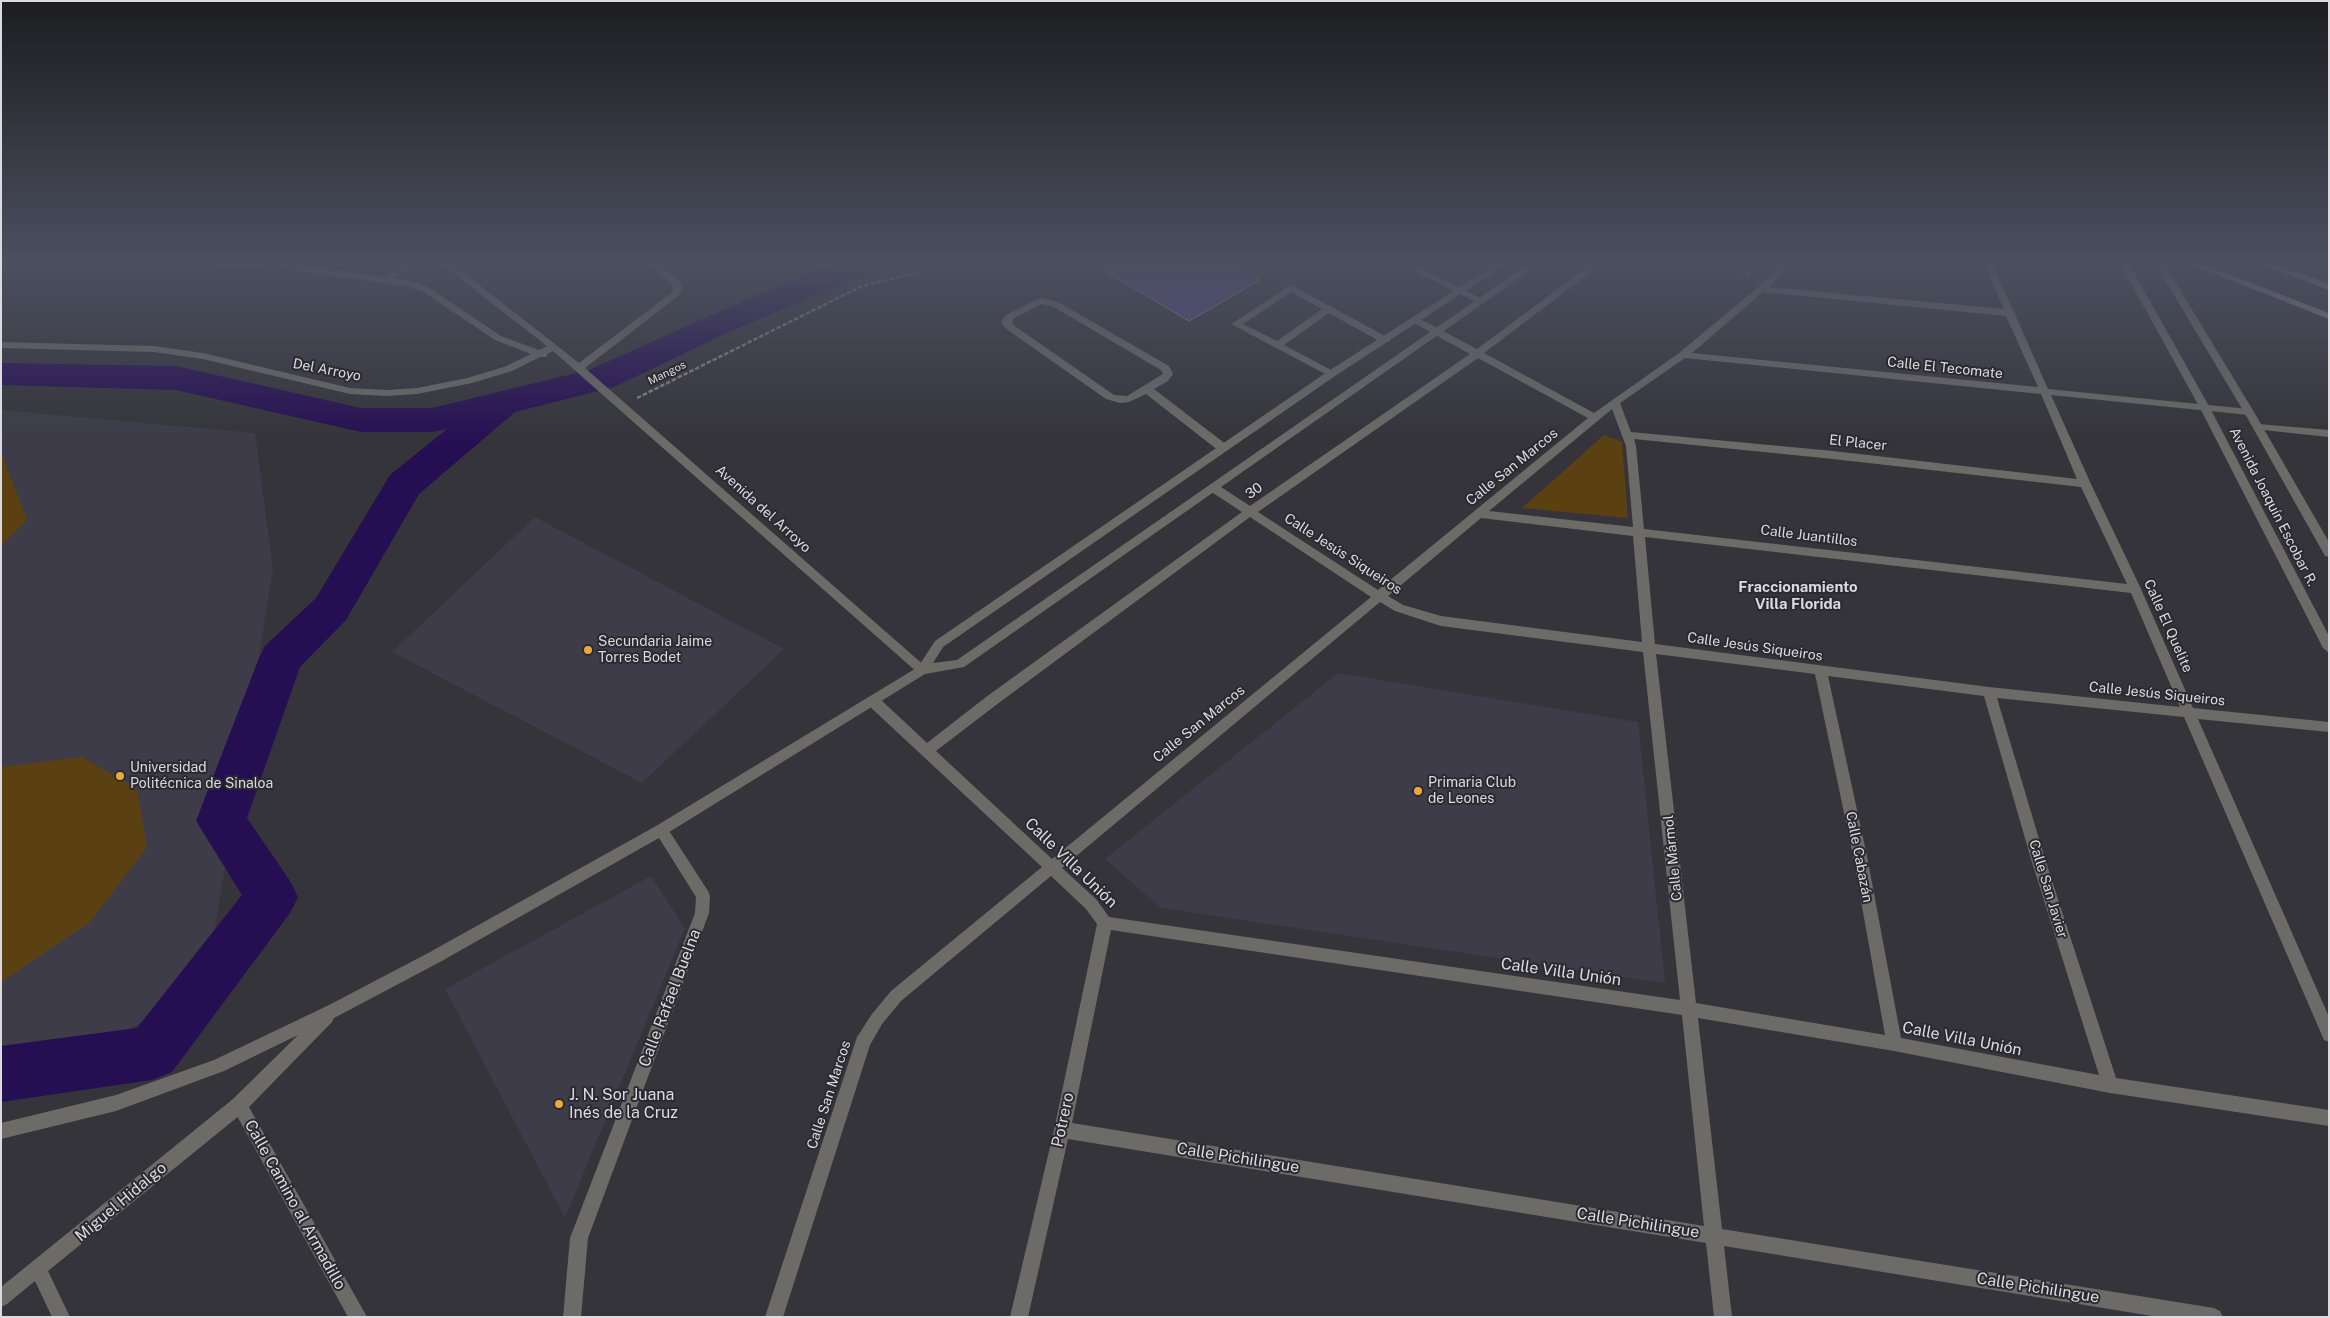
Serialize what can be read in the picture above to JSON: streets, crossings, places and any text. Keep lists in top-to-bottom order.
{
  "streets": {
    "street": [
      "Calle El Tecomate",
      "Del Arroyo",
      "El Placer",
      "Calle San Marcos",
      "30",
      "Avenida Joaquín Escobar R.",
      "Avenida del Arroyo",
      "Calle Juantillos",
      "Calle Jesús Siqueiros",
      "Calle El Quelite",
      "Calle Cabazán",
      "Calle Mármol",
      "Calle Villa Unión",
      "Calle San Javier",
      "Calle Rafael Buelna",
      "Potrero",
      "Calle Pichilingue",
      "Miguel Hidalgo",
      "Calle Camino al Armadillo"
    ],
    "path": ["Mangos"]
  },
  "crossings": [
    ["Calle El Tecomate", "Calle San Marcos"],
    ["Calle El Tecomate", "Avenida Joaquín Escobar R."],
    ["Calle El Tecomate", "Calle El Quelite"],
    ["Del Arroyo", "Avenida del Arroyo"],
    ["Mangos", "Avenida del Arroyo"],
    ["El Placer", "Calle El Quelite"],
    ["El Placer", "Calle Mármol"],
    ["Calle San Marcos", "Calle Juantillos"],
    ["Calle San Marcos", "Calle Jesús Siqueiros"],
    ["Calle San Marcos", "Calle Mármol"],
    ["Calle San Marcos", "Calle Villa Unión"],
    ["30", "Calle Jesús Siqueiros"],
    ["30", "Calle Villa Unión"],
    ["Calle Juantillos", "Calle El Quelite"],
    ["Calle Juantillos", "Calle Mármol"],
    ["Calle Jesús Siqueiros", "Calle El Quelite"],
    ["Calle Jesús Siqueiros", "Calle Cabazán"],
    ["Calle Jesús Siqueiros", "Calle Mármol"],
    ["Calle Jesús Siqueiros", "Calle San Javier"],
    ["Calle Cabazán", "Calle Villa Unión"],
    ["Calle Mármol", "Calle Villa Unión"],
    ["Calle Mármol", "Calle Pichilingue"],
    ["Calle Villa Unión", "Calle San Javier"],
    ["Calle Villa Unión", "Potrero"],
    ["Potrero", "Calle Pichilingue"],
    ["Miguel Hidalgo", "Calle Camino al Armadillo"]
  ],
  "districts": ["Fraccionamiento Villa Florida"],
  "places": [
    "Secundaria Jaime Torres Bodet",
    "Universidad Politécnica de Sinaloa",
    "Primaria Club de Leones",
    "J. N. Sor Juana Inés de la Cruz"
  ]
}
